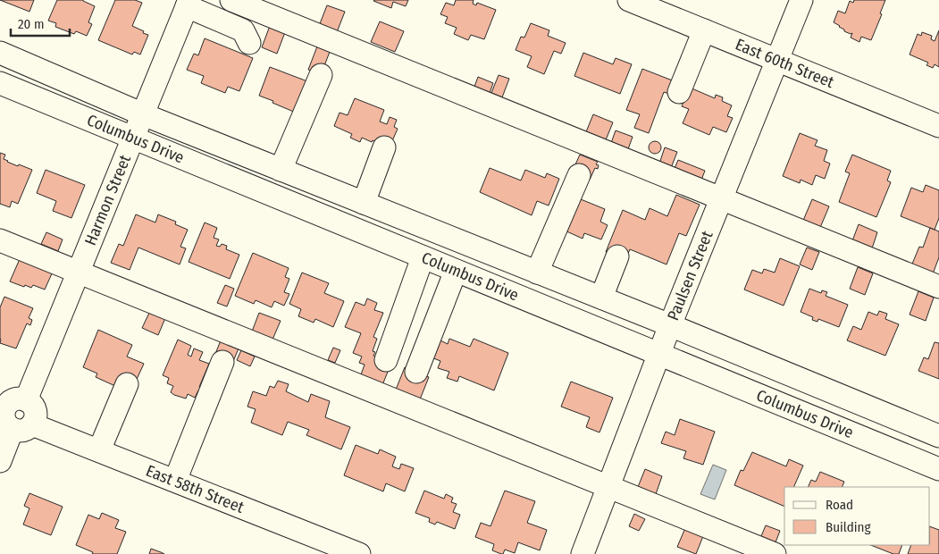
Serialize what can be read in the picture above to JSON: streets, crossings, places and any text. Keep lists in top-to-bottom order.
{
  "streets": {
    "street": [
      "East 60th Street",
      "Columbus Drive",
      "Harmon Street",
      "Paulsen Street",
      "East 58th Street"
    ]
  },
  "crossings": [
    ["East 60th Street", "Paulsen Street"],
    ["Columbus Drive", "Harmon Street"],
    ["Columbus Drive", "Paulsen Street"],
    ["Harmon Street", "East 58th Street"]
  ],
  "legend": ["Road", "Building"],
  "scale_bar": "20 m"
}
